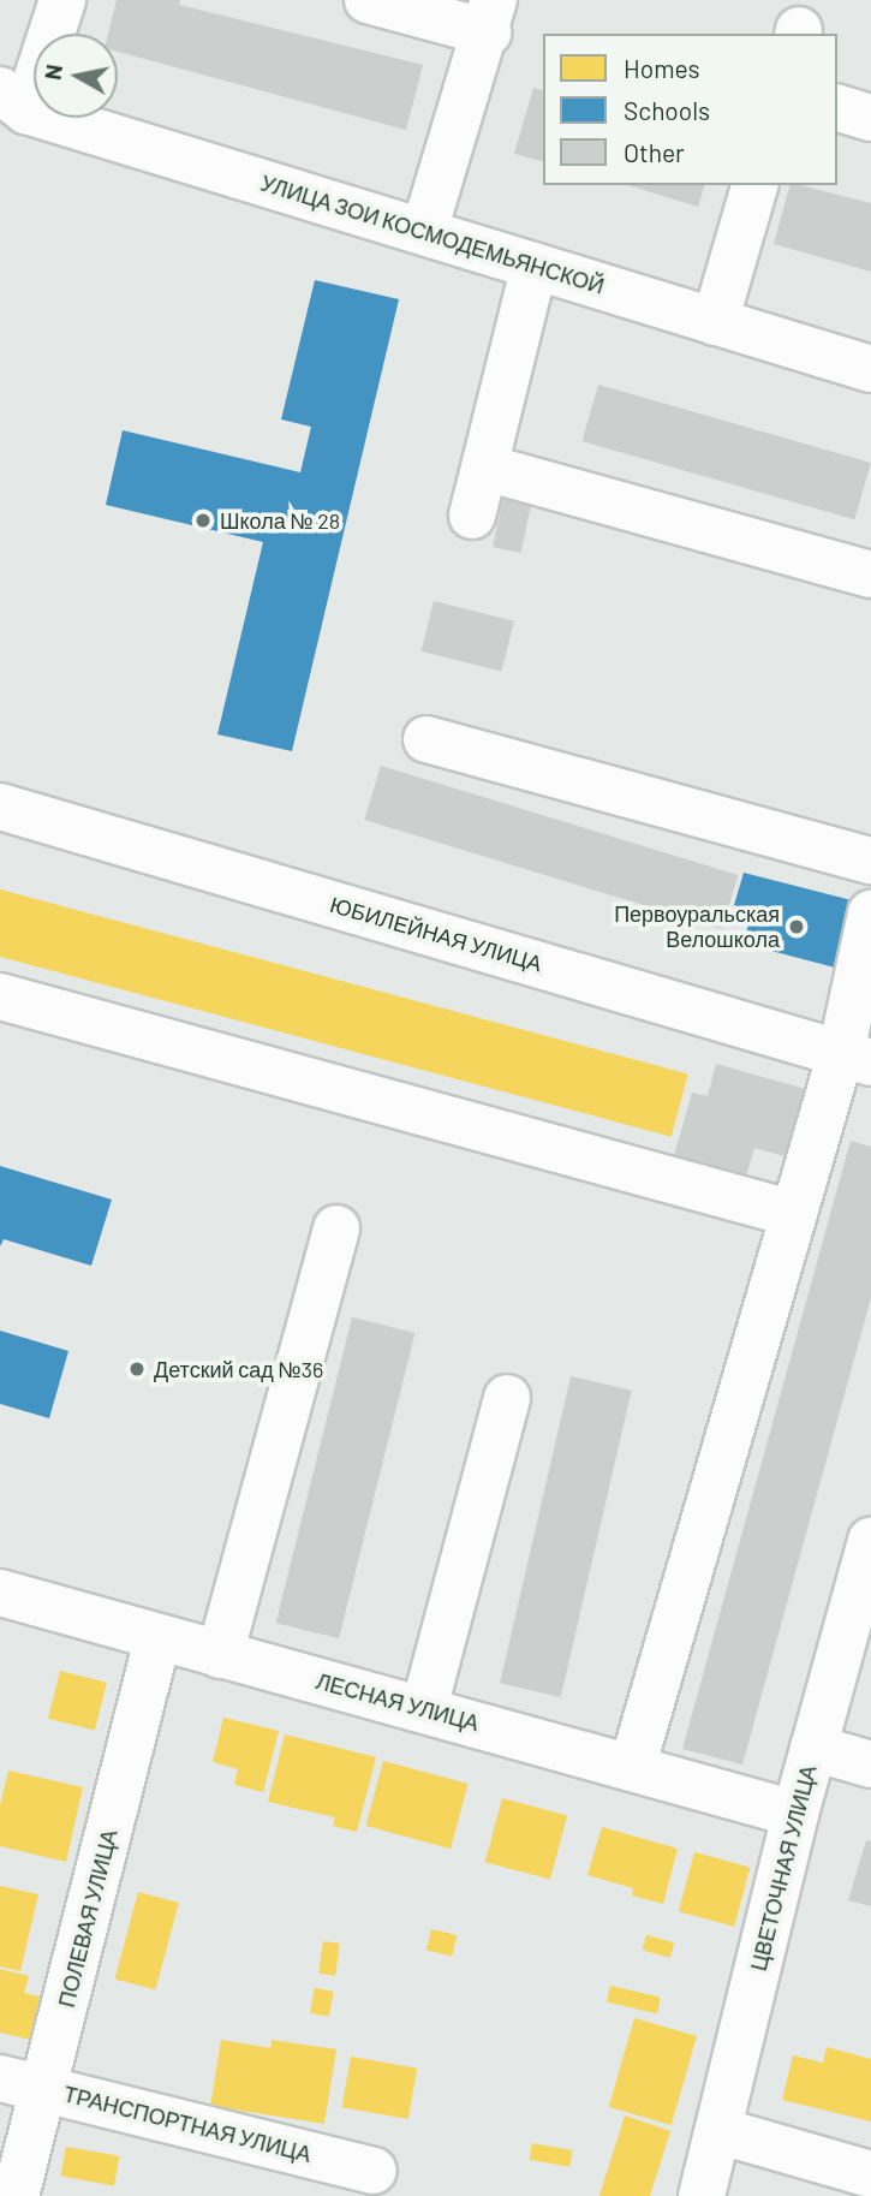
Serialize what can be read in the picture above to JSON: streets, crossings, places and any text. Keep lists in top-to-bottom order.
{
  "streets": {
    "street": [
      "УЛИЦА ЗОИ КОСМОДЕМЬЯНСКОЙ",
      "ЮБИЛЕЙНАЯ УЛИЦА",
      "ЛЕСНАЯ УЛИЦА",
      "ЦВЕТОЧНАЯ УЛИЦА",
      "ПОЛЕВАЯ УЛИЦА",
      "ТРАНСПОРТНАЯ УЛИЦА"
    ]
  },
  "crossings": [
    ["ЛЕСНАЯ УЛИЦА", "ЦВЕТОЧНАЯ УЛИЦА"],
    ["ЛЕСНАЯ УЛИЦА", "ПОЛЕВАЯ УЛИЦА"],
    ["ПОЛЕВАЯ УЛИЦА", "ТРАНСПОРТНАЯ УЛИЦА"]
  ],
  "places": ["Школа № 28", "Первоуральская Велошкола", "Детский сад №36"],
  "legend": ["Homes", "Schools", "Other"],
  "north": "left"
}
